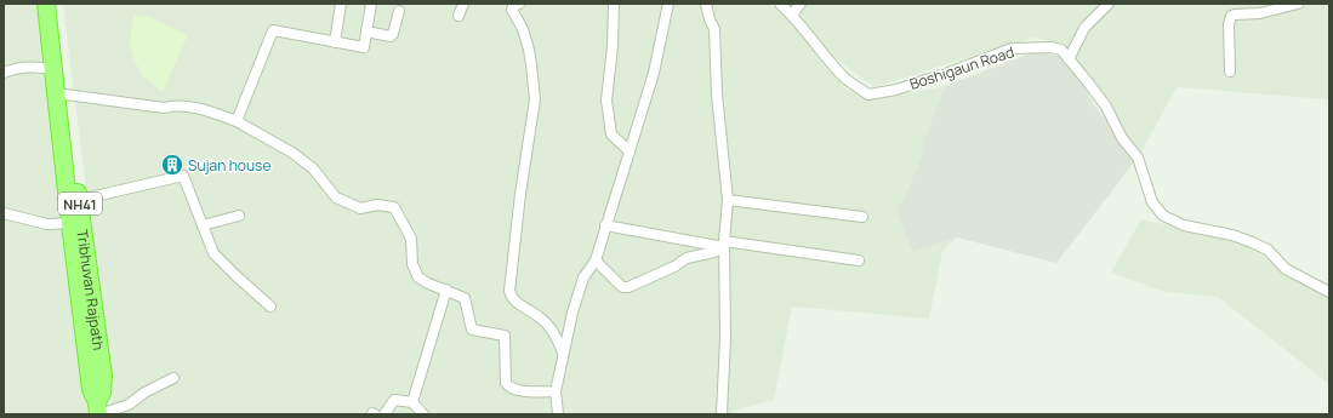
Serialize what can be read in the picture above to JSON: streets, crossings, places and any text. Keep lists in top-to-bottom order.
{
  "streets": {
    "highway": ["NH41", "Tribhuvan Rajpath"],
    "street": ["Boshigaun Road"]
  },
  "places": {
    "building": ["Sujan house"]
  }
}
